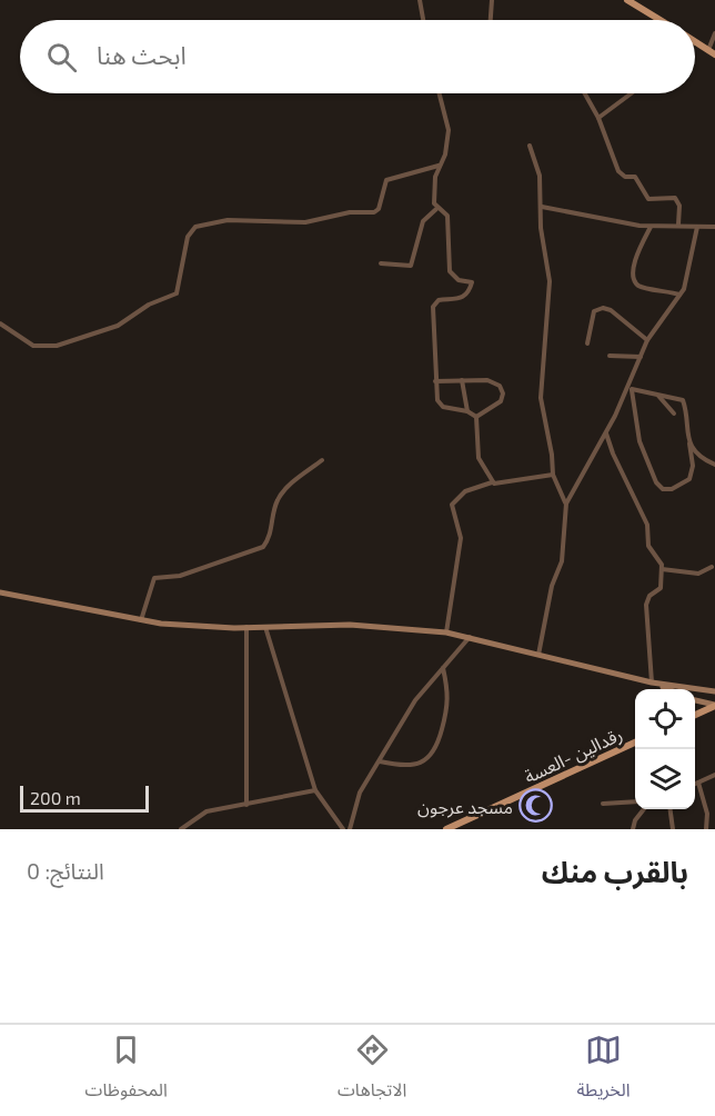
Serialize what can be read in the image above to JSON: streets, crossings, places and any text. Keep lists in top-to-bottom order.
{
  "streets": {
    "main road": ["رقدالين -العسة"]
  },
  "places": {
    "mosque": ["مسجد عرجون"]
  },
  "scale_bar": "200 m",
  "page": {
    "search": "ابحث هنا",
    "scale": "200 m",
    "heading": ["بالقرب منك", "النتائج: 0"],
    "nav": ["الخريطة", "الاتجاهات", "المحفوظات"]
  }
}
